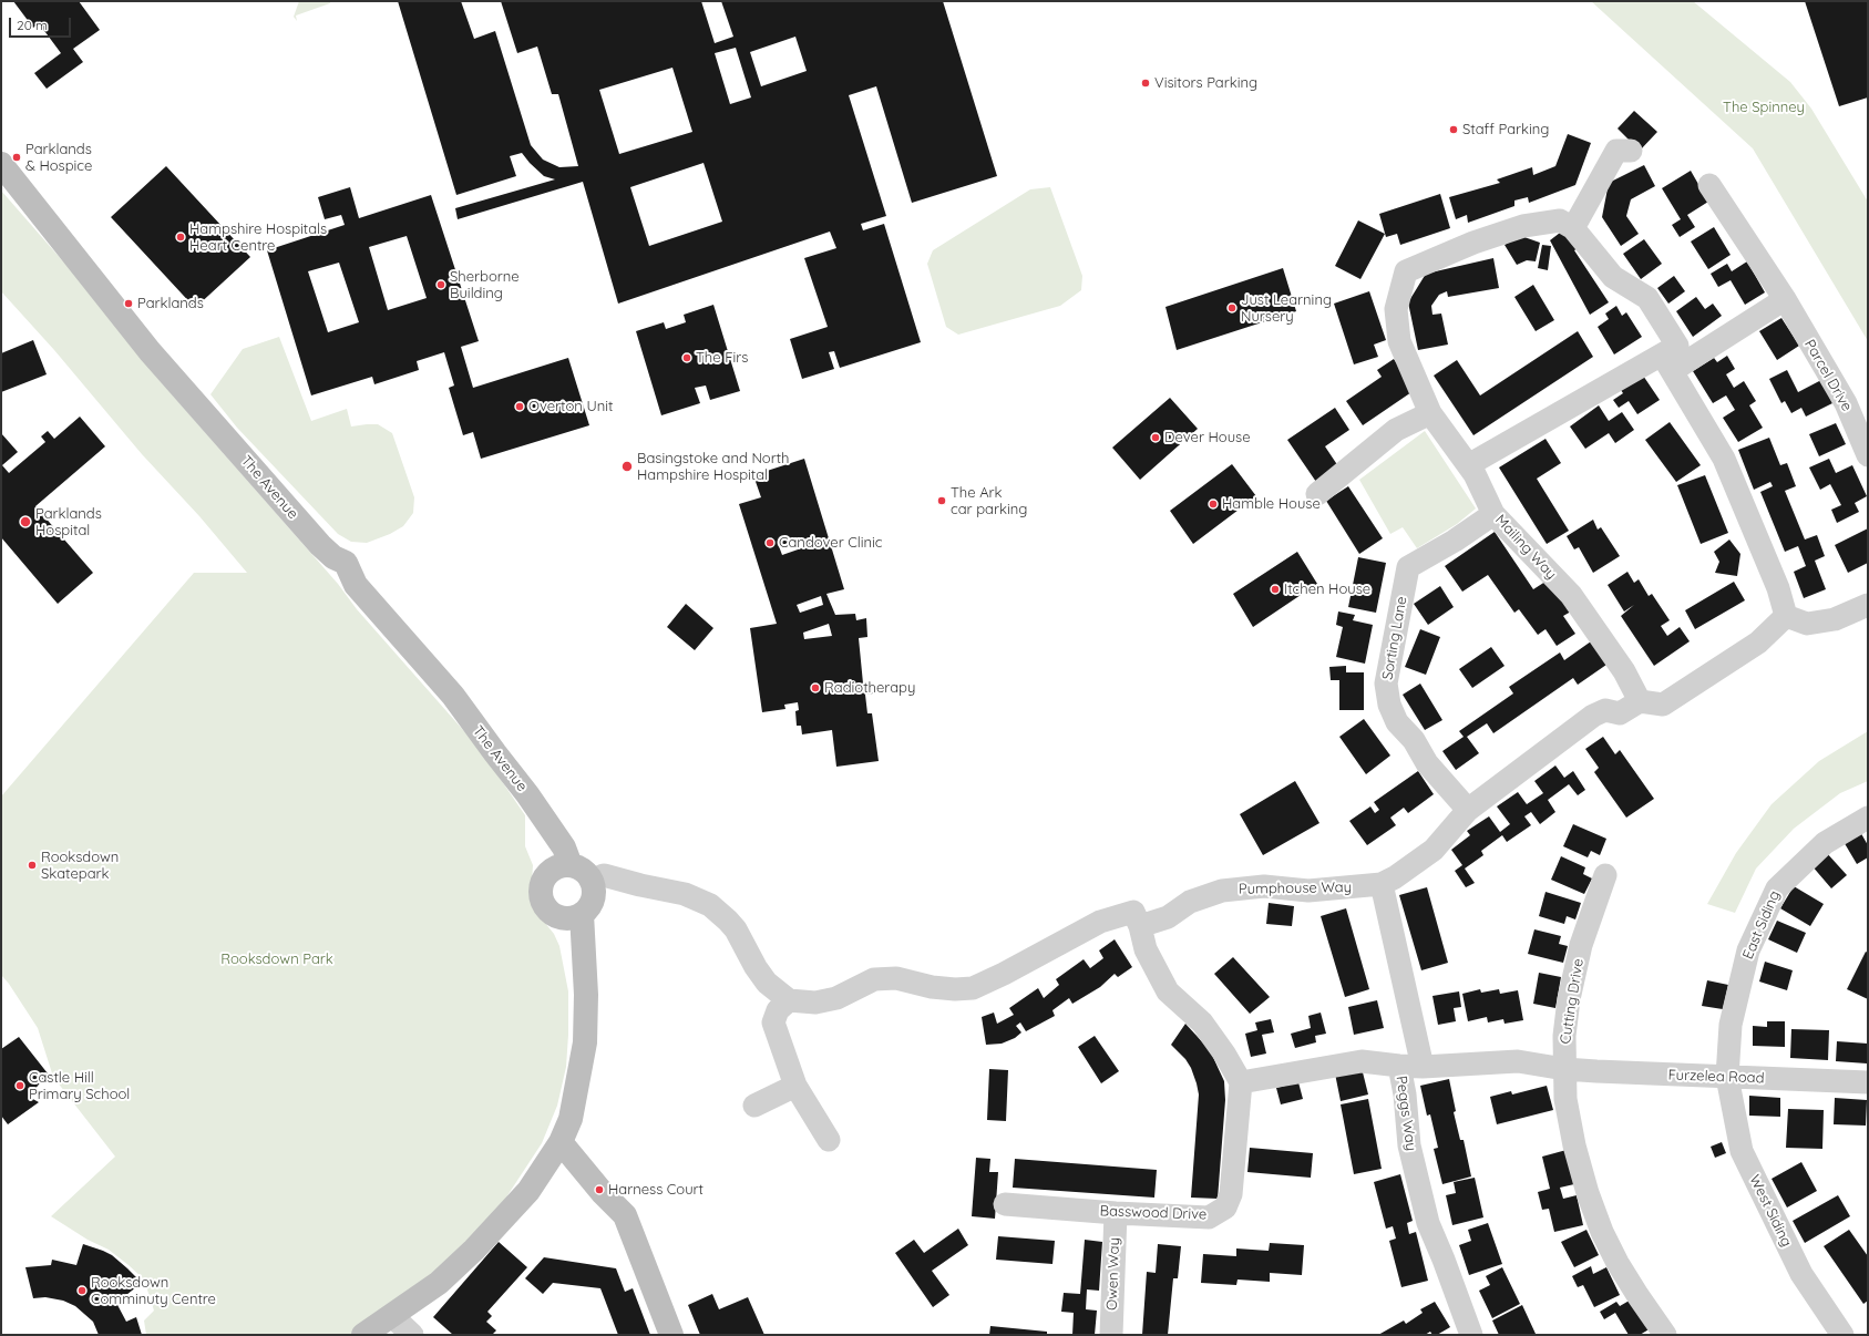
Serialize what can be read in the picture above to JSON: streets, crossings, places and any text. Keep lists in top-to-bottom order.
{
  "streets": {
    "street": [
      "Parcel Drive",
      "The Avenue",
      "Mailing Way",
      "Sorting Lane",
      "Pumphouse Way",
      "East Siding",
      "Cutting Drive",
      "Furzelea Road",
      "Peggs Way",
      "West Siding",
      "Basswood Drive",
      "Owen Way"
    ]
  },
  "crossings": [
    ["Mailing Way", "Sorting Lane"],
    ["Mailing Way", "Pumphouse Way"],
    ["Sorting Lane", "Pumphouse Way"],
    ["Pumphouse Way", "Peggs Way"],
    ["East Siding", "Furzelea Road"],
    ["East Siding", "West Siding"],
    ["Cutting Drive", "Furzelea Road"],
    ["Furzelea Road", "West Siding"],
    ["Basswood Drive", "Owen Way"]
  ],
  "parks": ["The Spinney", "Rooksdown Park"],
  "places": [
    "Visitors Parking",
    "Staff Parking",
    "Parklands & Hospice",
    "Hampshire Hospitals Heart Centre",
    "Sherborne Building",
    "Parklands",
    "Just Learning Nursery",
    "The Firs",
    "Overton Unit",
    "Dever House",
    "Basingstoke and North Hampshire Hospital",
    "The Ark car parking",
    "Hamble House",
    "Parklands Hospital",
    "Candover Clinic",
    "Itchen House",
    "Radiotherapy",
    "Rooksdown Skatepark",
    "Castle Hill Primary School",
    "Harness Court",
    "Rooksdown Comminuty Centre"
  ],
  "scale_bar": "20 m"
}
